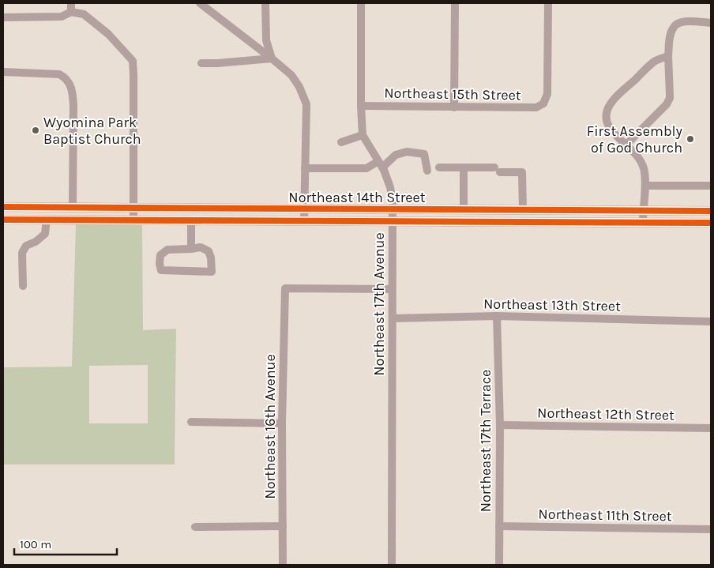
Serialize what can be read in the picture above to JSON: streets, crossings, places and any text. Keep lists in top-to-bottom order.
{
  "streets": {
    "main road": ["Northeast 14th Street"],
    "street": [
      "Northeast 15th Street",
      "Northeast 17th Avenue",
      "Northeast 13th Street",
      "Northeast 12th Street",
      "Northeast 16th Avenue",
      "Northeast 17th Terrace",
      "Northeast 11th Street"
    ]
  },
  "crossings": [
    ["Northeast 15th Street", "Northeast 17th Avenue"],
    ["Northeast 14th Street", "Northeast 17th Avenue"],
    ["Northeast 17th Avenue", "Northeast 13th Street"],
    ["Northeast 17th Avenue", "Northeast 16th Avenue"],
    ["Northeast 13th Street", "Northeast 17th Terrace"],
    ["Northeast 12th Street", "Northeast 17th Terrace"],
    ["Northeast 17th Terrace", "Northeast 11th Street"]
  ],
  "places": ["Wyomina Park Baptist Church", "First Assembly of God Church"],
  "scale_bar": "100 m"
}
